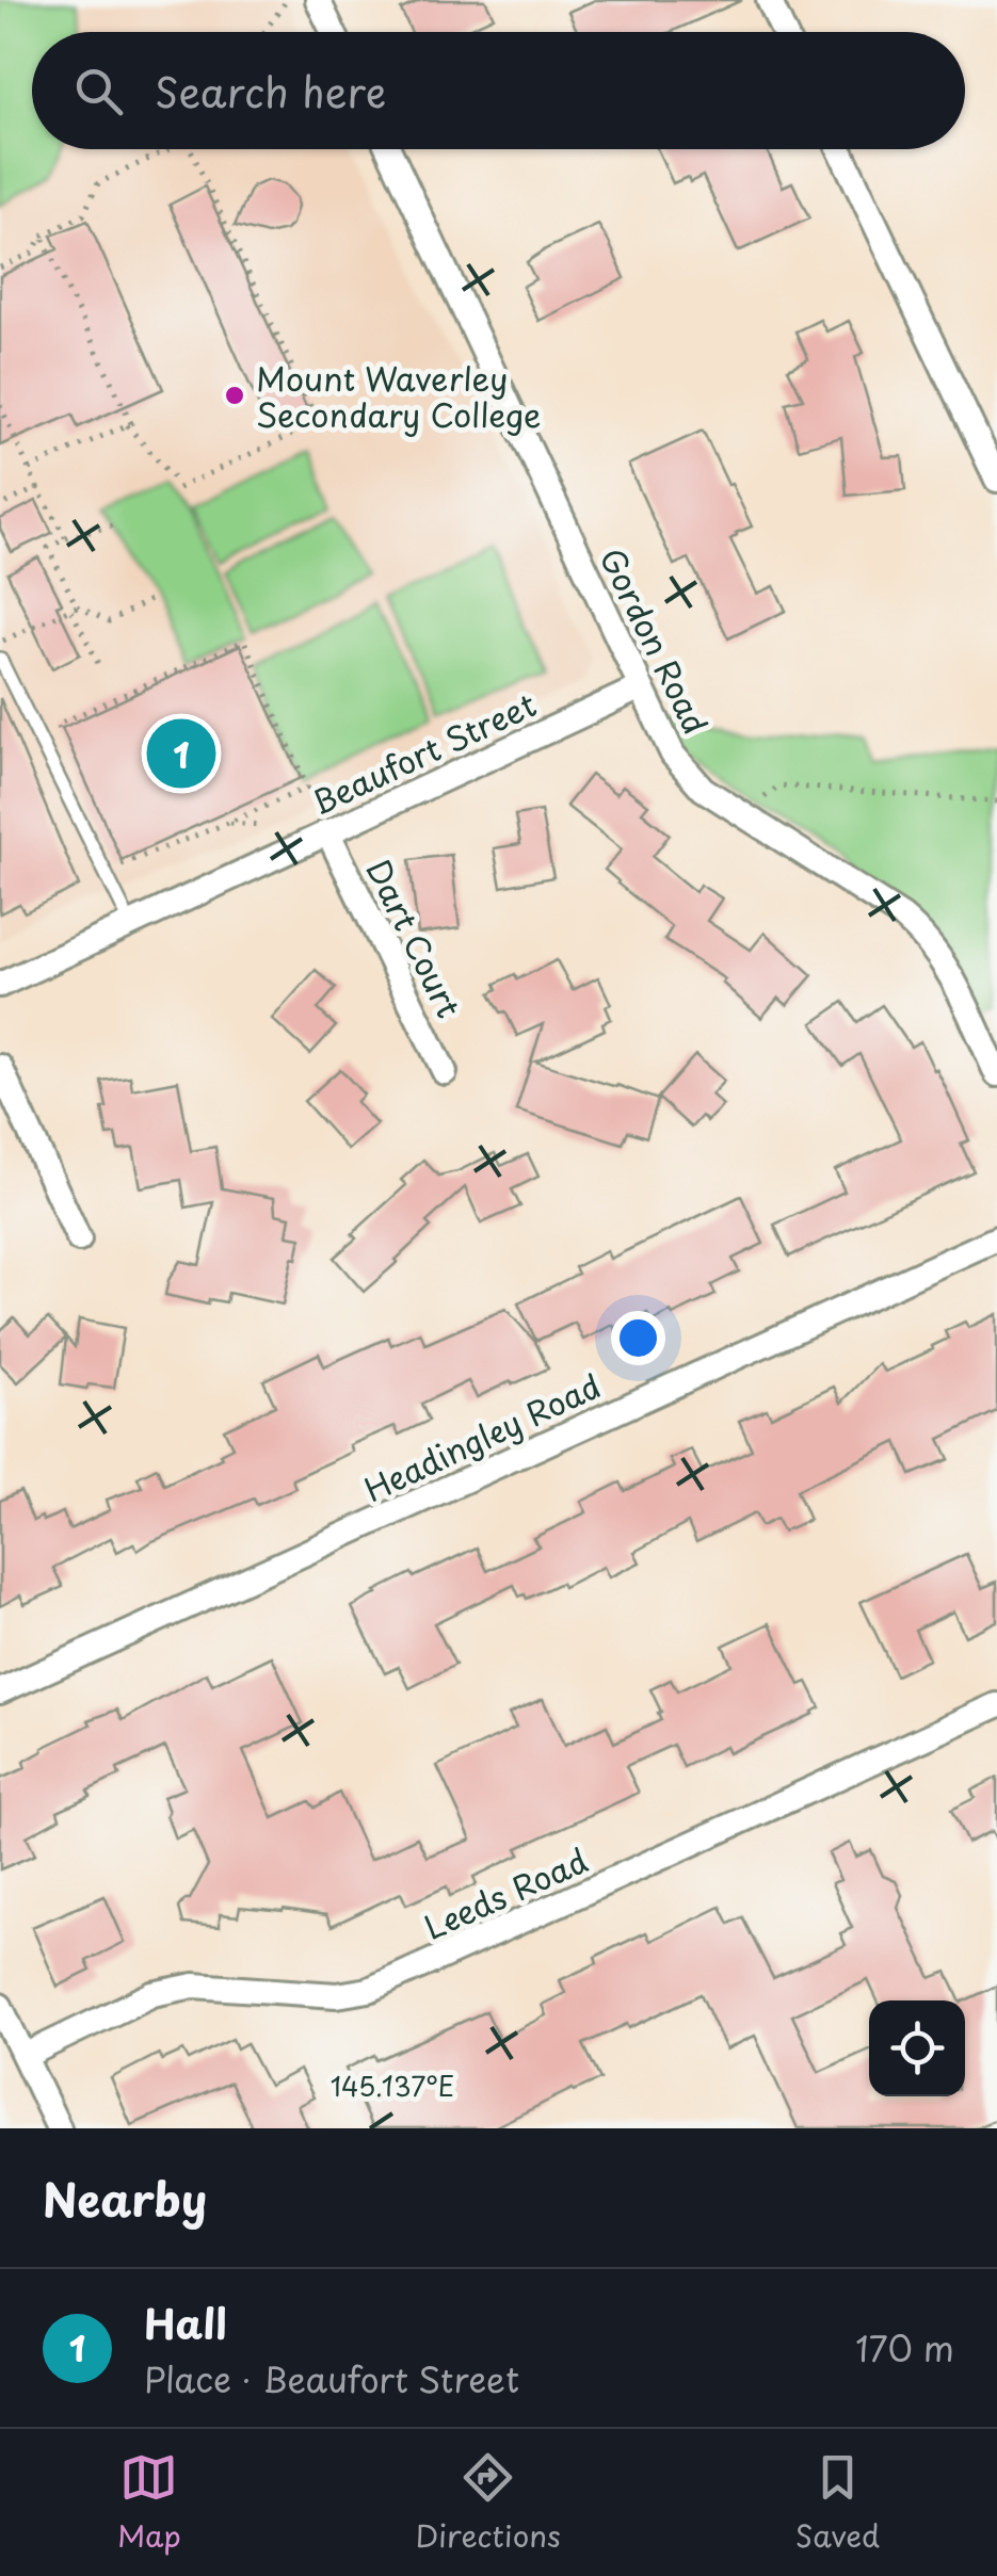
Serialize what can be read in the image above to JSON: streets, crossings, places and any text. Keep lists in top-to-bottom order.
{
  "streets": {
    "street": [
      "Gordon Road",
      "Beaufort Street",
      "Dart Court",
      "Headingley Road",
      "Leeds Road"
    ]
  },
  "crossings": [
    ["Gordon Road", "Beaufort Street"],
    ["Beaufort Street", "Dart Court"]
  ],
  "places": ["Mount Waverley Secondary College"],
  "page": {
    "search": "Search here",
    "pins": "1",
    "heading": "Nearby",
    "list": [
      {
        "mark": "1",
        "name": "Hall",
        "note": "Place · Beaufort Street",
        "value": "170 m"
      }
    ],
    "nav": ["Map", "Directions", "Saved"]
  },
  "coordinates": ["145.137°E"]
}
